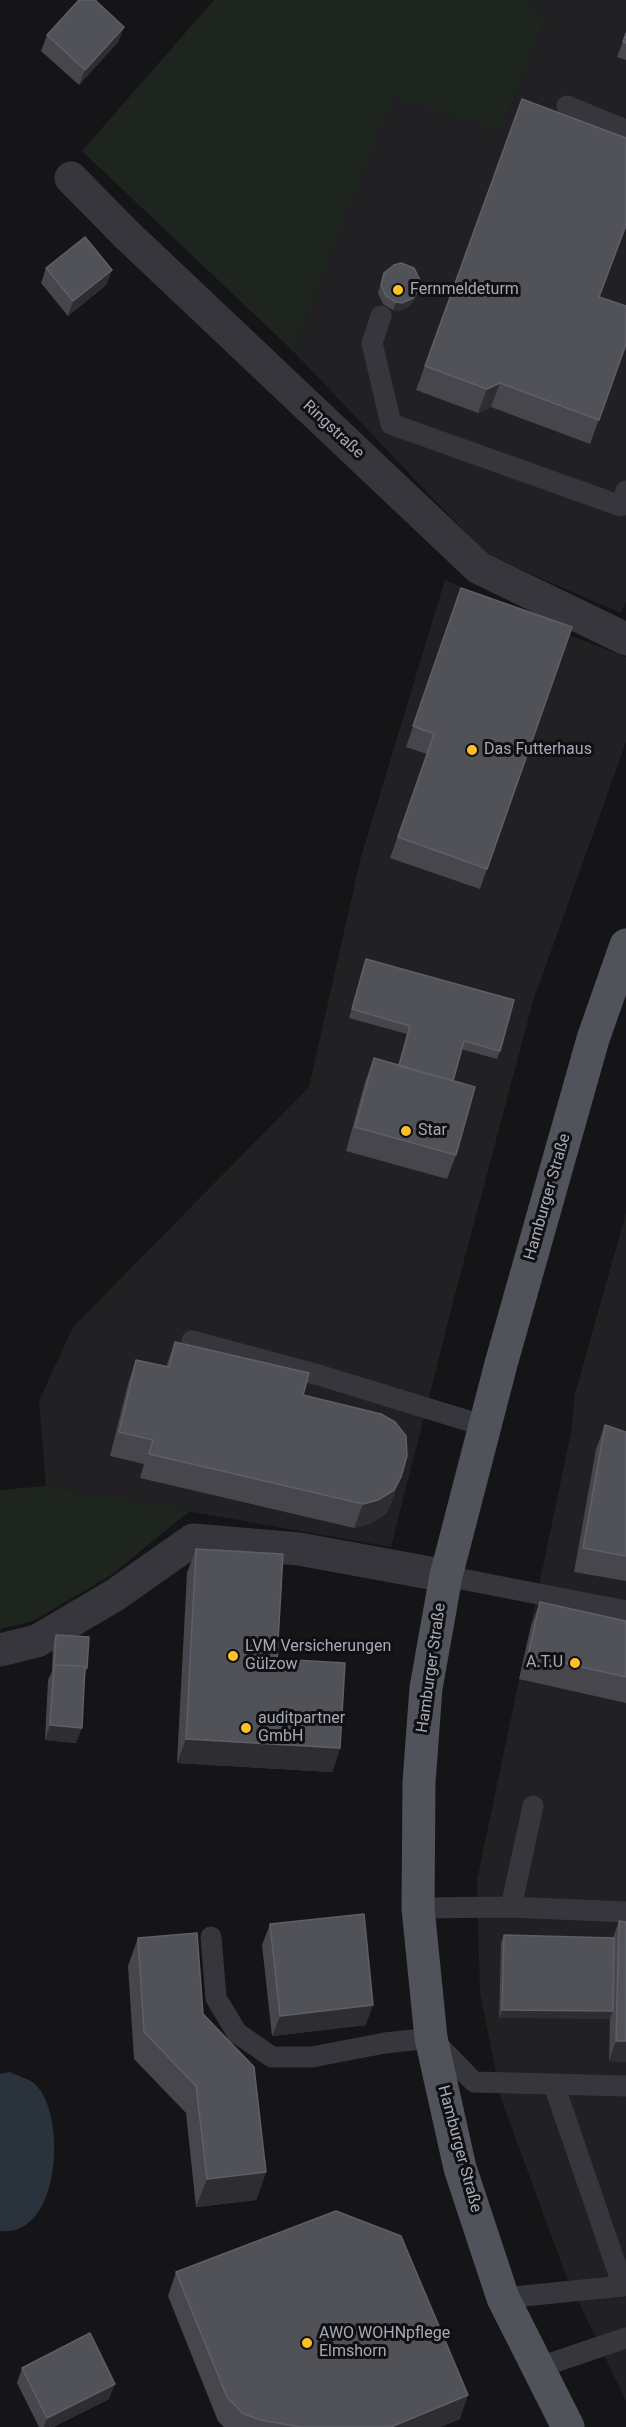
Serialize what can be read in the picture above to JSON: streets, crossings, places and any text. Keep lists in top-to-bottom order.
{
  "streets": {
    "main road": ["Hamburger Straße"],
    "street": ["Ringstraße"]
  },
  "places": [
    "Fernmeldeturm",
    "Das Futterhaus",
    "Star",
    "LVM Versicherungen Gülzow",
    "A.T.U",
    "auditpartner GmbH",
    "AWO WOHNpflege Elmshorn"
  ]
}
